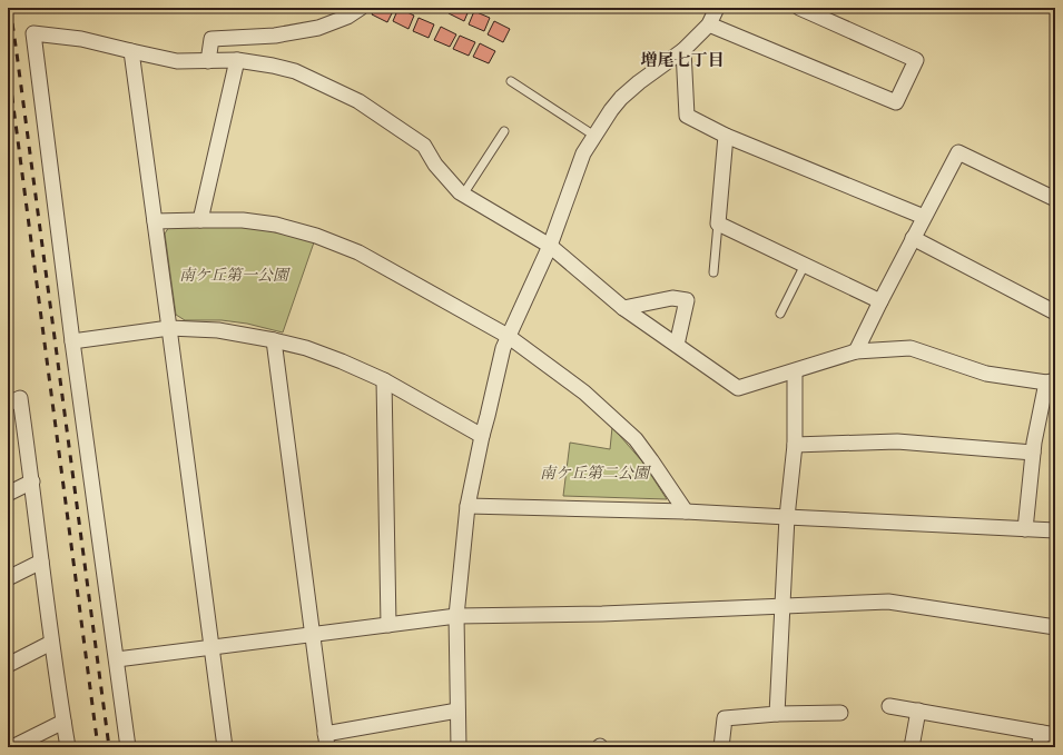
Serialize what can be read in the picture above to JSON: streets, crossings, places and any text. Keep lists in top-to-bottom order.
{
  "districts": ["増尾七丁目"],
  "parks": ["南ケ丘第一公園", "南ケ丘第二公園"]
}
